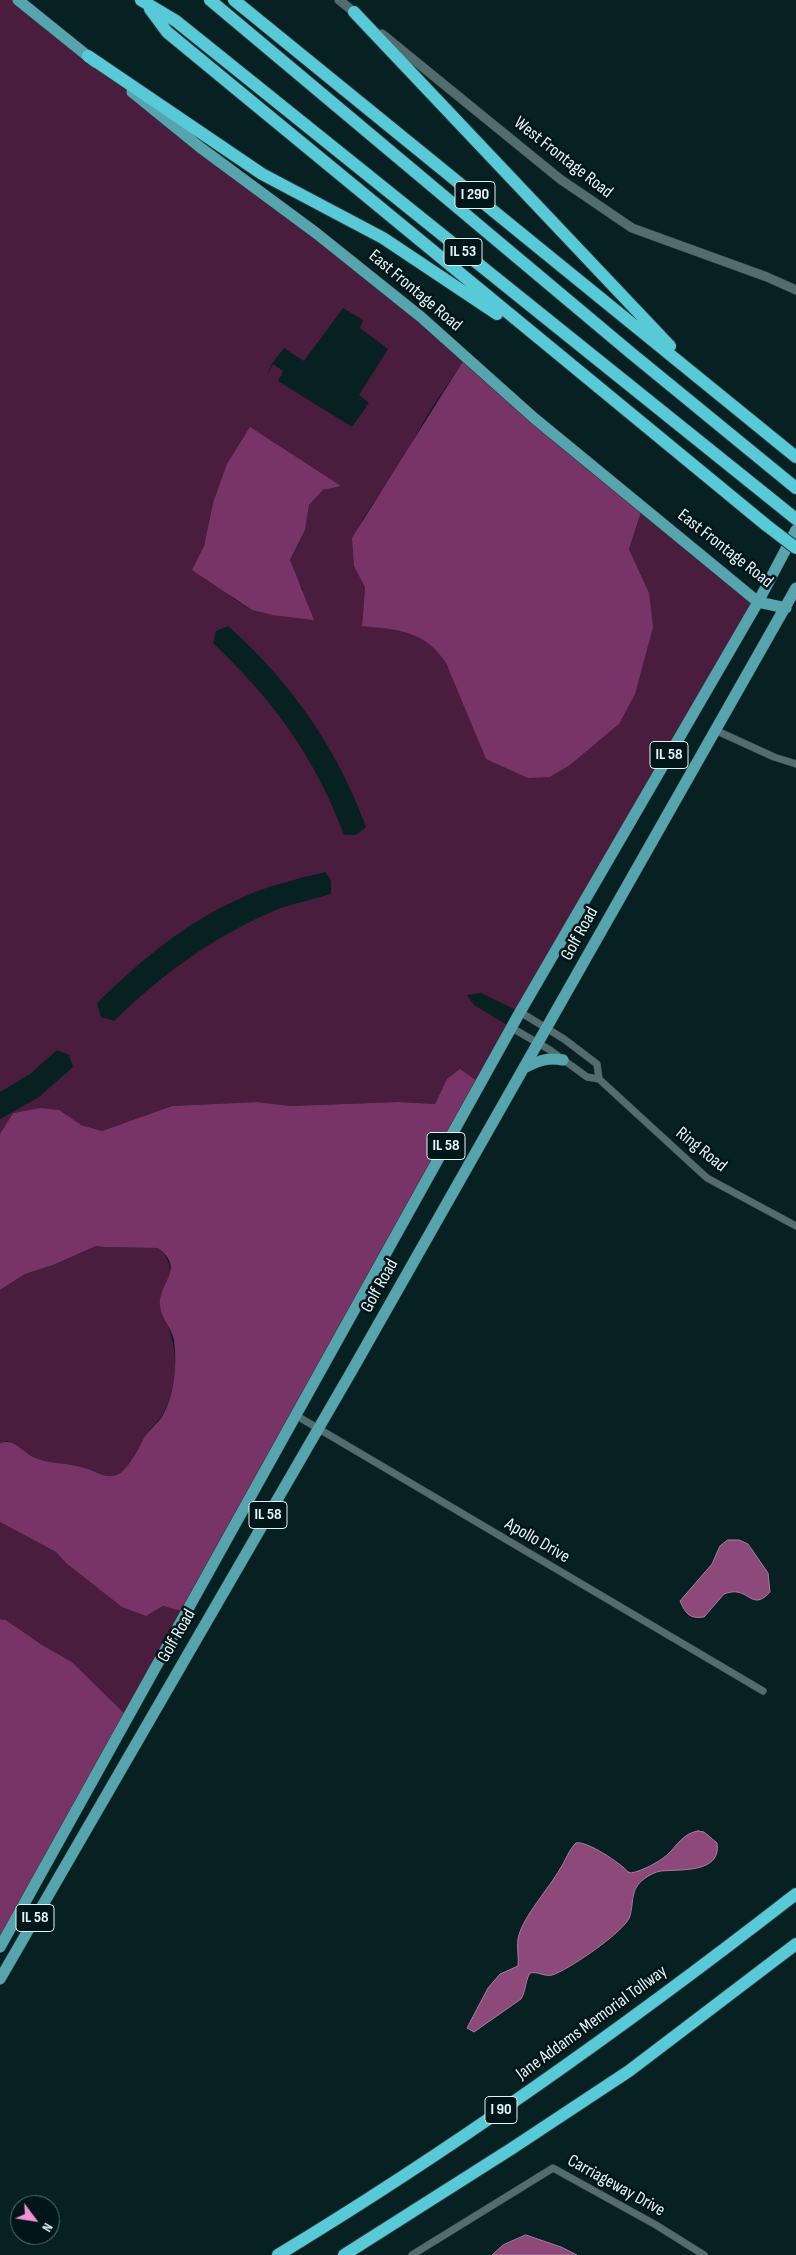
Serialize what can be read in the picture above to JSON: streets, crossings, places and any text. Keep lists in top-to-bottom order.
{
  "streets": {
    "highway": [
      "I 290",
      "IL 53",
      "Jane Addams Memorial Tollway",
      "I 90"
    ],
    "main road": ["East Frontage Road", "IL 58", "Golf Road"],
    "street": [
      "West Frontage Road",
      "Ring Road",
      "Apollo Drive",
      "Carriageway Drive"
    ]
  },
  "crossings": [
    ["East Frontage Road", "IL 58"],
    ["East Frontage Road", "Golf Road"],
    ["IL 58", "Golf Road"],
    ["Golf Road", "Ring Road"],
    ["Golf Road", "Apollo Drive"]
  ],
  "north": "bottom right"
}
